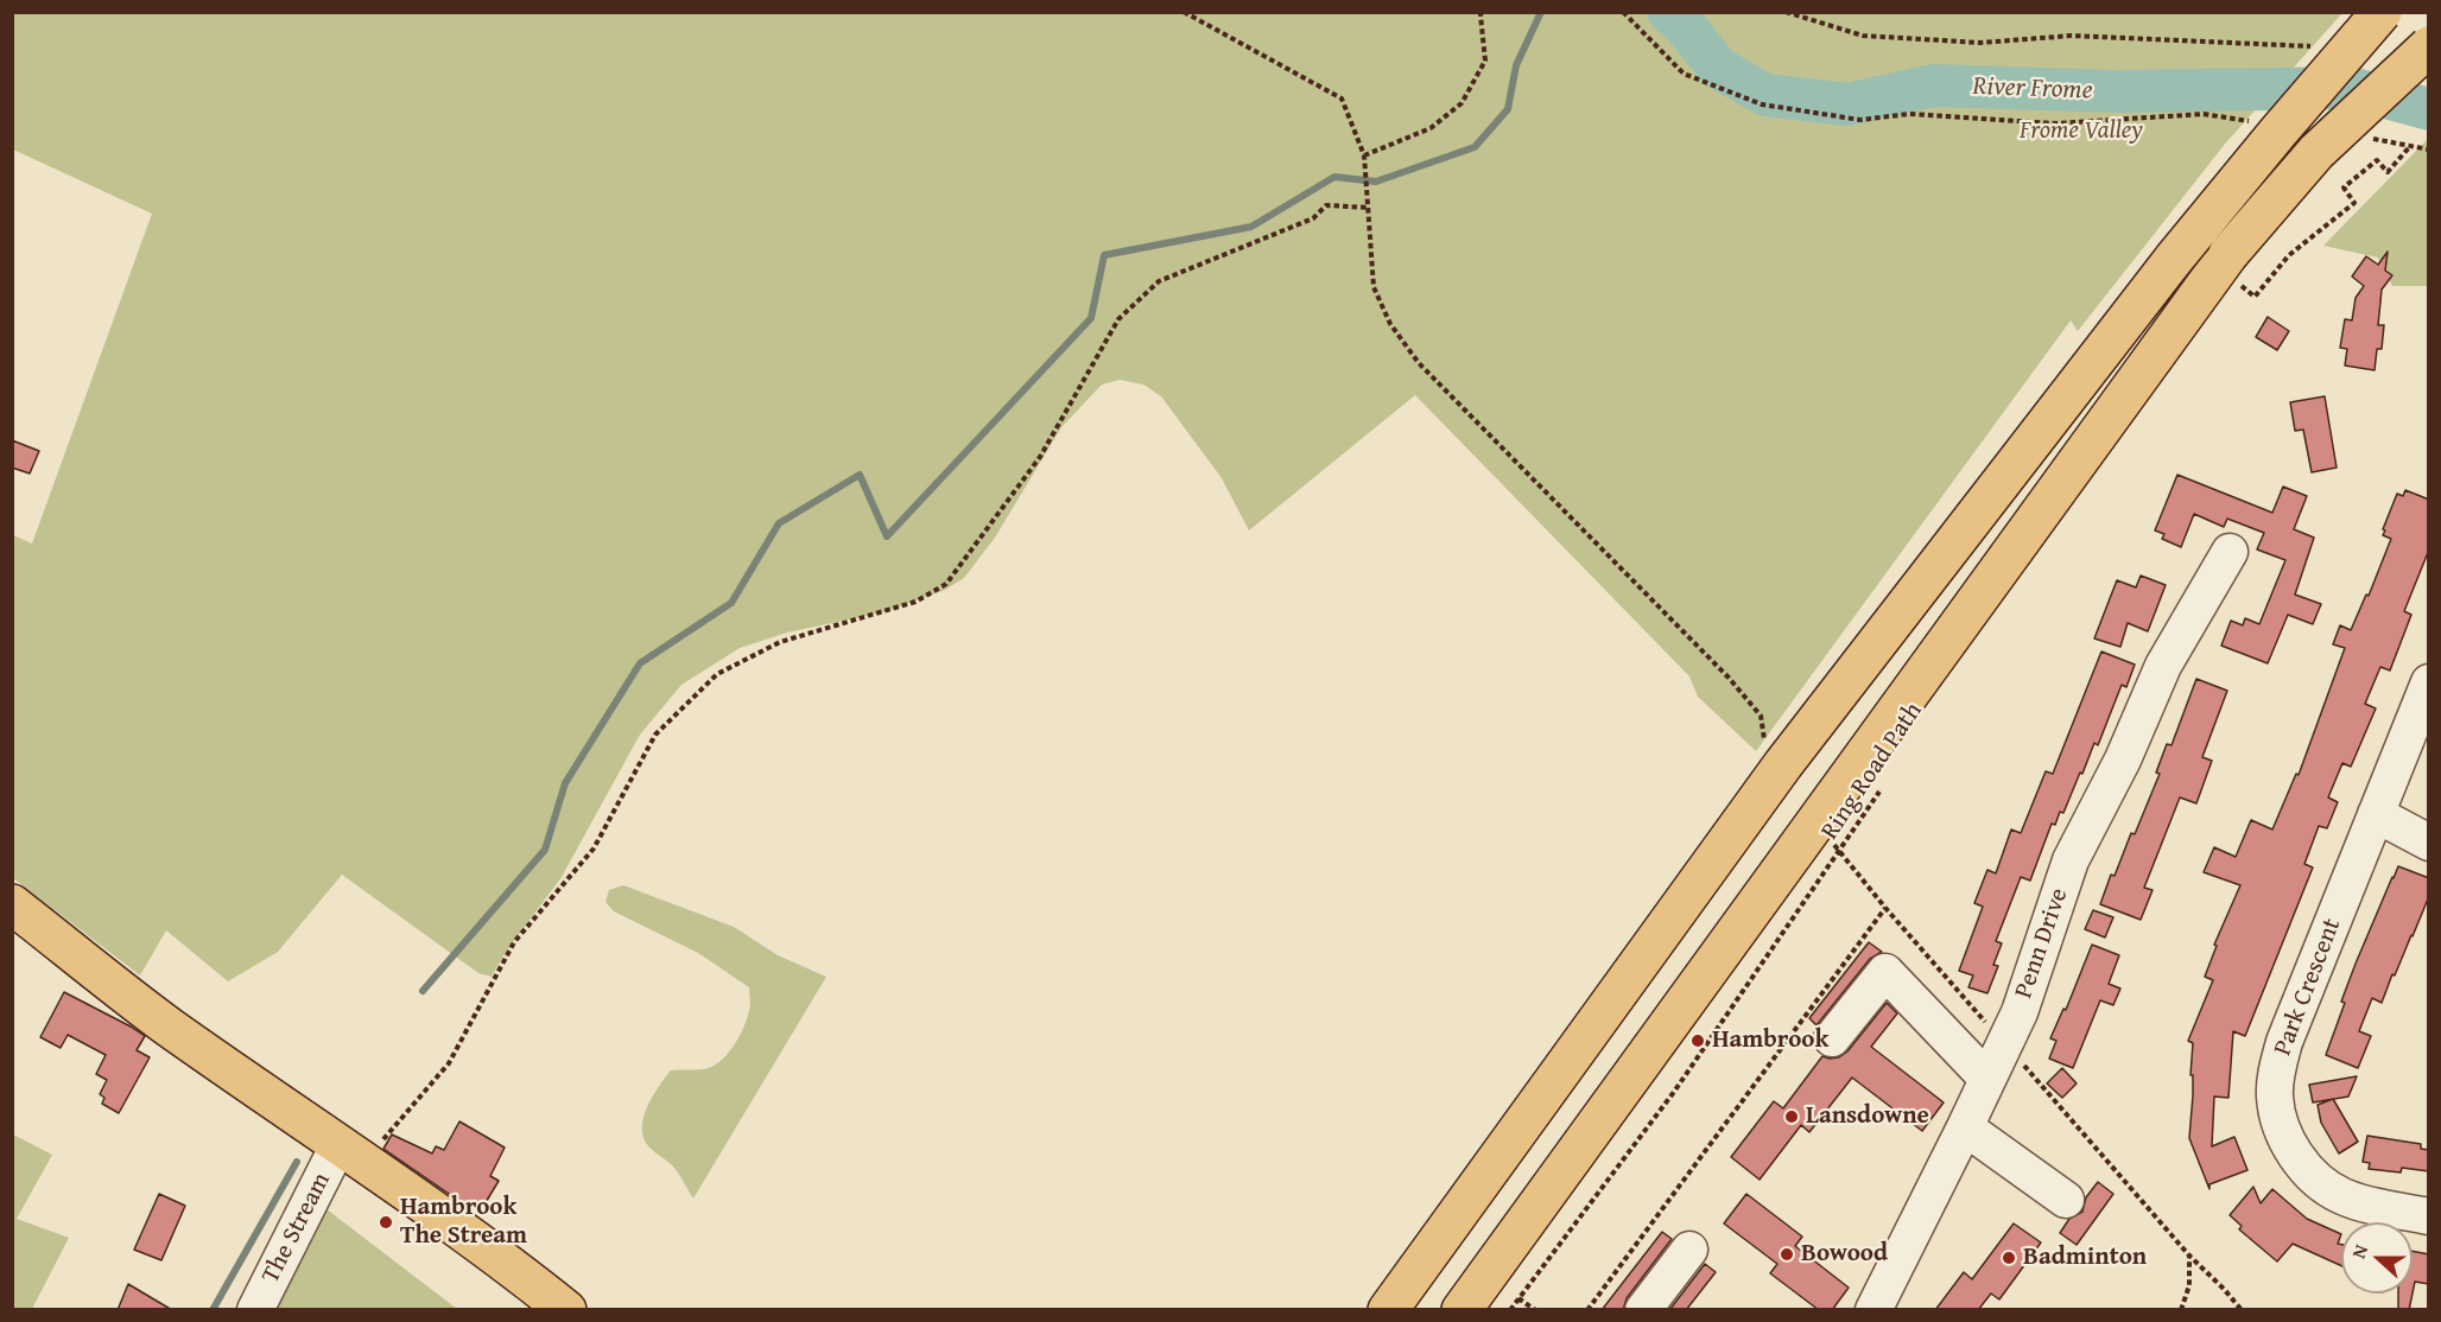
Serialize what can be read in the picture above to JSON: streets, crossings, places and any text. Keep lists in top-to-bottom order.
{
  "streets": {
    "street": ["Penn Drive", "Park Crescent", "The Stream"],
    "path": ["Ring Road Path"]
  },
  "water": ["River Frome"],
  "parks": ["Frome Valley"],
  "places": [
    "Hambrook",
    "Lansdowne",
    "Hambrook The Stream",
    "Bowood",
    "Badminton"
  ],
  "north": "left"
}
